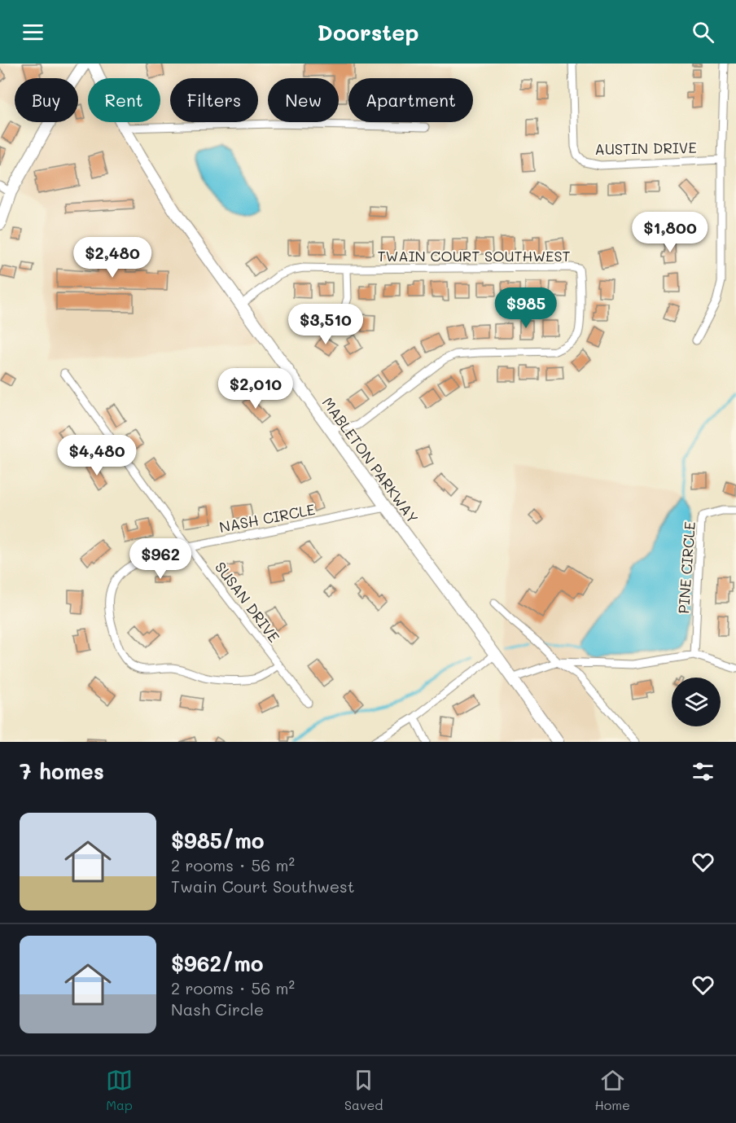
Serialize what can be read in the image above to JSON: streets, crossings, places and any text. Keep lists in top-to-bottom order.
{
  "streets": {
    "main road": ["MABLETON PARKWAY"],
    "street": [
      "AUSTIN DRIVE",
      "TWAIN COURT SOUTHWEST",
      "NASH CIRCLE",
      "PINE CIRCLE",
      "SUSAN DRIVE"
    ]
  },
  "crossings": [
    ["TWAIN COURT SOUTHWEST", "MABLETON PARKWAY"],
    ["MABLETON PARKWAY", "NASH CIRCLE"],
    ["NASH CIRCLE", "SUSAN DRIVE"]
  ],
  "page": {
    "header": "Doorstep",
    "chip": [
      "Buy",
      "Rent",
      "Filters",
      "New",
      "Apartment"
    ],
    "price": [
      "$1,800",
      "$2,480",
      "$985",
      "$3,510",
      "$2,010",
      "$4,480",
      "$962"
    ],
    "heading": "7 homes",
    "list": [
      {
        "name": "$985/mo",
        "note": "2 rooms · 56 m² · Twain Court Southwest"
      },
      {
        "name": "$962/mo",
        "note": "2 rooms · 56 m² · Nash Circle"
      }
    ],
    "tabs": ["Map", "Saved", "Home"]
  }
}
